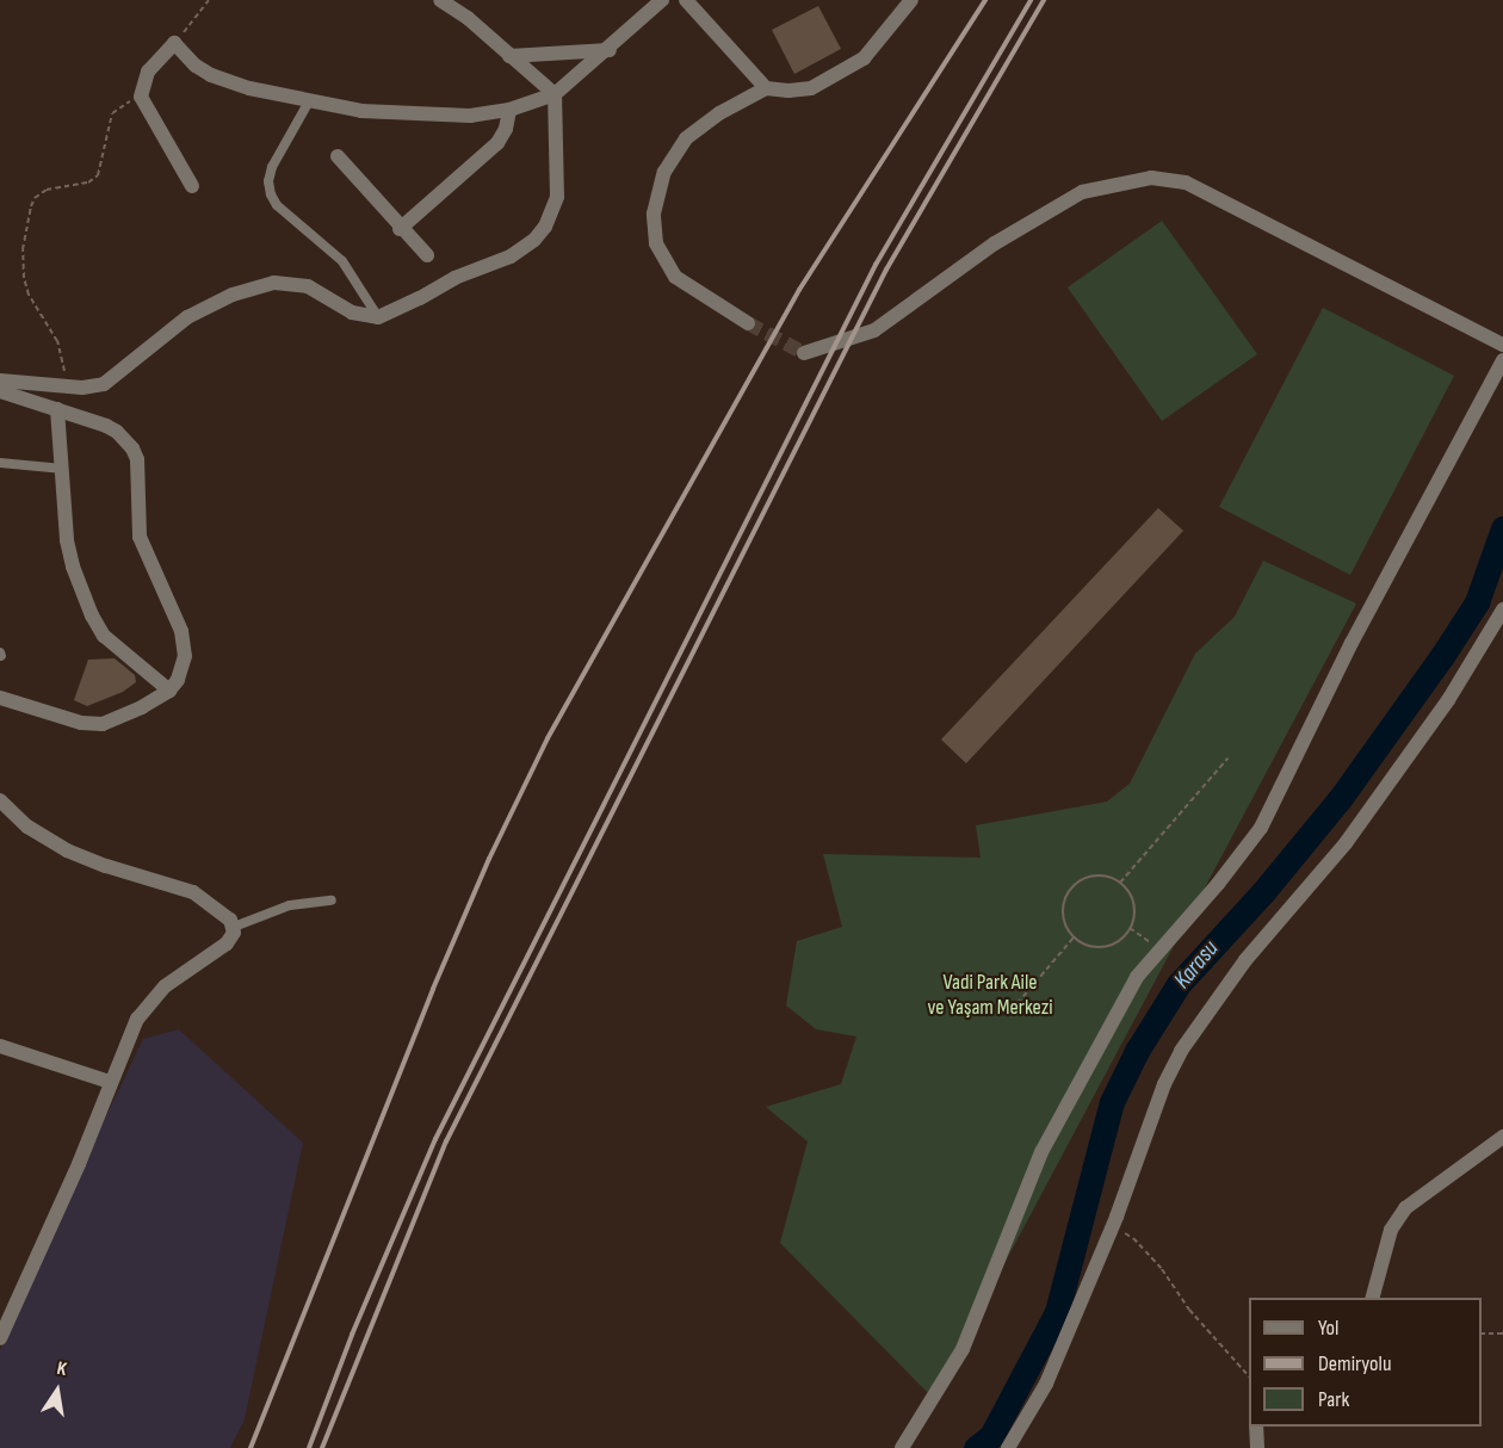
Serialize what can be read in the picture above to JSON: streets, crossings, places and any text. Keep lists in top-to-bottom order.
{
  "water": ["Karasu"],
  "parks": ["Vadi Park Aile ve Yaşam Merkezi"],
  "legend": ["Yol", "Demiryolu", "Park"],
  "north": "top"
}
